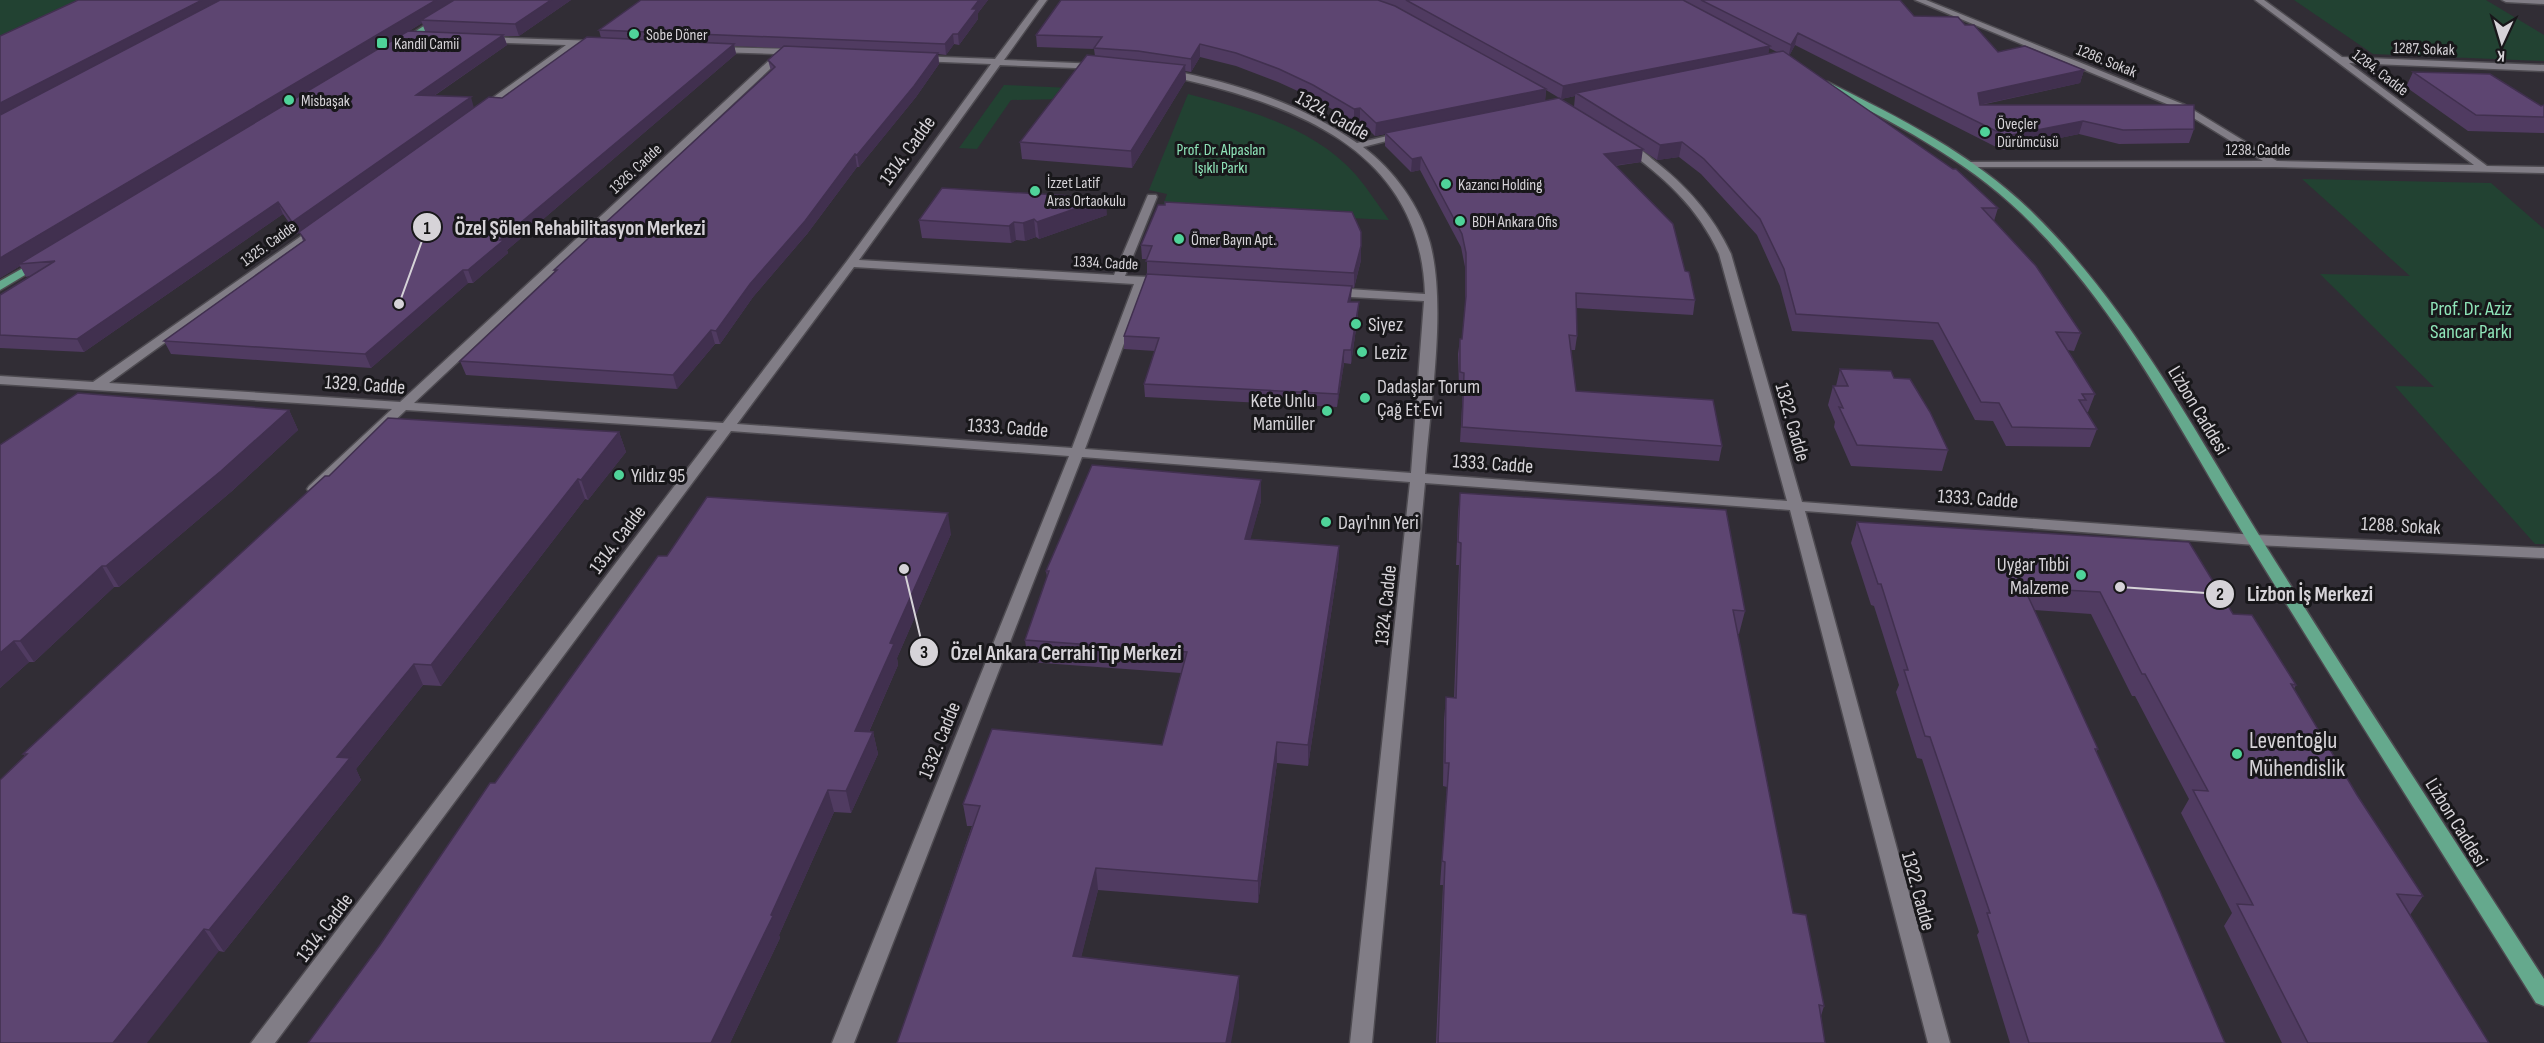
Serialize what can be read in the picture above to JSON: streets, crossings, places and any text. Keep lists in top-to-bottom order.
{
  "streets": {
    "main road": ["Lizbon Caddesi"],
    "street": [
      "1287. Sokak",
      "1286. Sokak",
      "1284. Cadde",
      "1324. Cadde",
      "1238. Cadde",
      "1314. Cadde",
      "1326. Cadde",
      "1325. Cadde",
      "1334. Cadde",
      "1329. Cadde",
      "1322. Cadde",
      "1333. Cadde",
      "1288. Sokak",
      "1332. Cadde"
    ]
  },
  "crossings": [
    ["1287. Sokak", "1284. Cadde"],
    ["1286. Sokak", "1238. Cadde"],
    ["1284. Cadde", "1238. Cadde"],
    ["1324. Cadde", "1333. Cadde"],
    ["1238. Cadde", "Lizbon Caddesi"],
    ["1314. Cadde", "1334. Cadde"],
    ["1314. Cadde", "1329. Cadde"],
    ["1314. Cadde", "1333. Cadde"],
    ["1326. Cadde", "1329. Cadde"],
    ["1325. Cadde", "1329. Cadde"],
    ["1334. Cadde", "1332. Cadde"],
    ["1329. Cadde", "1333. Cadde"],
    ["Lizbon Caddesi", "1333. Cadde"],
    ["Lizbon Caddesi", "1288. Sokak"],
    ["1322. Cadde", "1333. Cadde"],
    ["1333. Cadde", "1288. Sokak"],
    ["1333. Cadde", "1332. Cadde"]
  ],
  "parks": ["Prof. Dr. Alpaslan Işıklı Parkı", "Prof. Dr. Aziz Sancar Parkı"],
  "places": {
    "other": [
      "Sobe Döner",
      "Misbaşak",
      "Öveçler Dürümcüsü",
      "Kazancı Holding",
      "İzzet Latif Aras Ortaokulu",
      "BDH Ankara Ofis",
      "Ömer Bayın Apt.",
      "Özel Şölen Rehabilitasyon Merkezi",
      "Siyez",
      "Leziz",
      "Dadaşlar Torum Çağ Et Evi",
      "Kete Unlu Mamüller",
      "Yıldız 95",
      "Dayı'nın Yeri",
      "Özel Ankara Cerrahi Tıp Merkezi",
      "Uygar Tıbbi Malzeme",
      "Lizbon İş Merkezi",
      "Leventoğlu Mühendislik"
    ],
    "transit": ["Kandil Camii"]
  },
  "north": "bottom"
}
